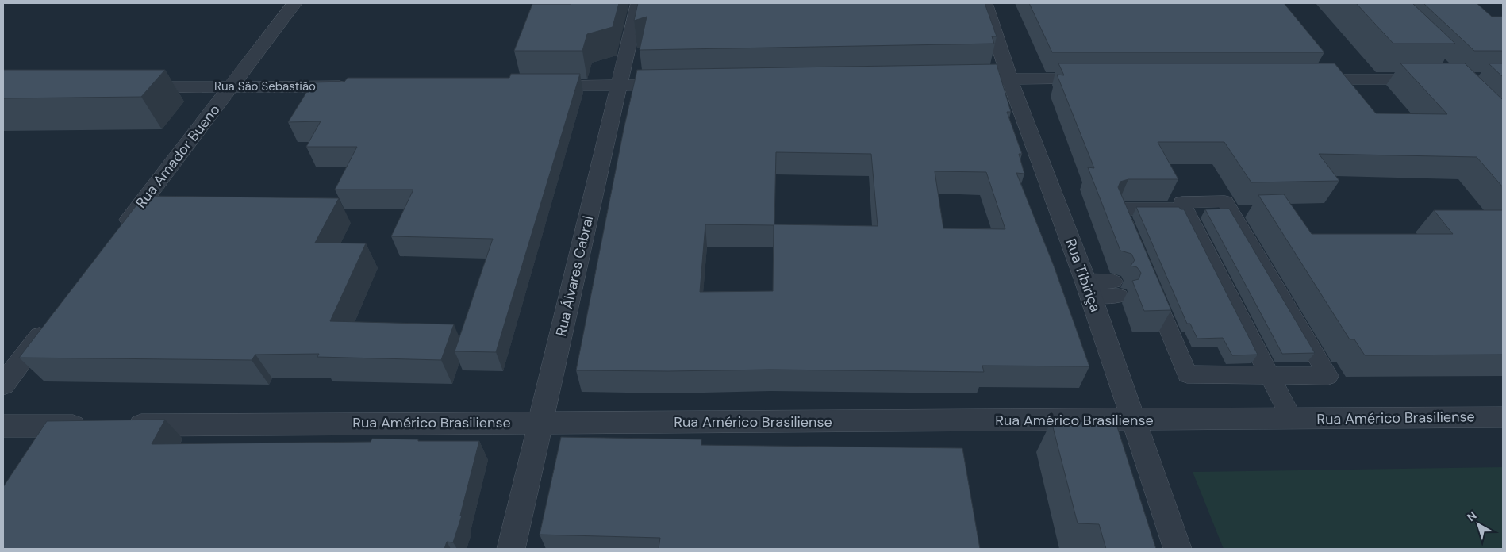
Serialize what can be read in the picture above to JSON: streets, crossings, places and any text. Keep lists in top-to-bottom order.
{
  "streets": {
    "street": [
      "Rua São Sebastião",
      "Rua Amador Bueno",
      "Rua Tibiriça",
      "Rua Álvares Cabral",
      "Rua Américo Brasiliense"
    ]
  },
  "crossings": [
    ["Rua São Sebastião", "Rua Amador Bueno"],
    ["Rua Tibiriça", "Rua Américo Brasiliense"],
    ["Rua Álvares Cabral", "Rua Américo Brasiliense"]
  ],
  "north": "top left"
}
